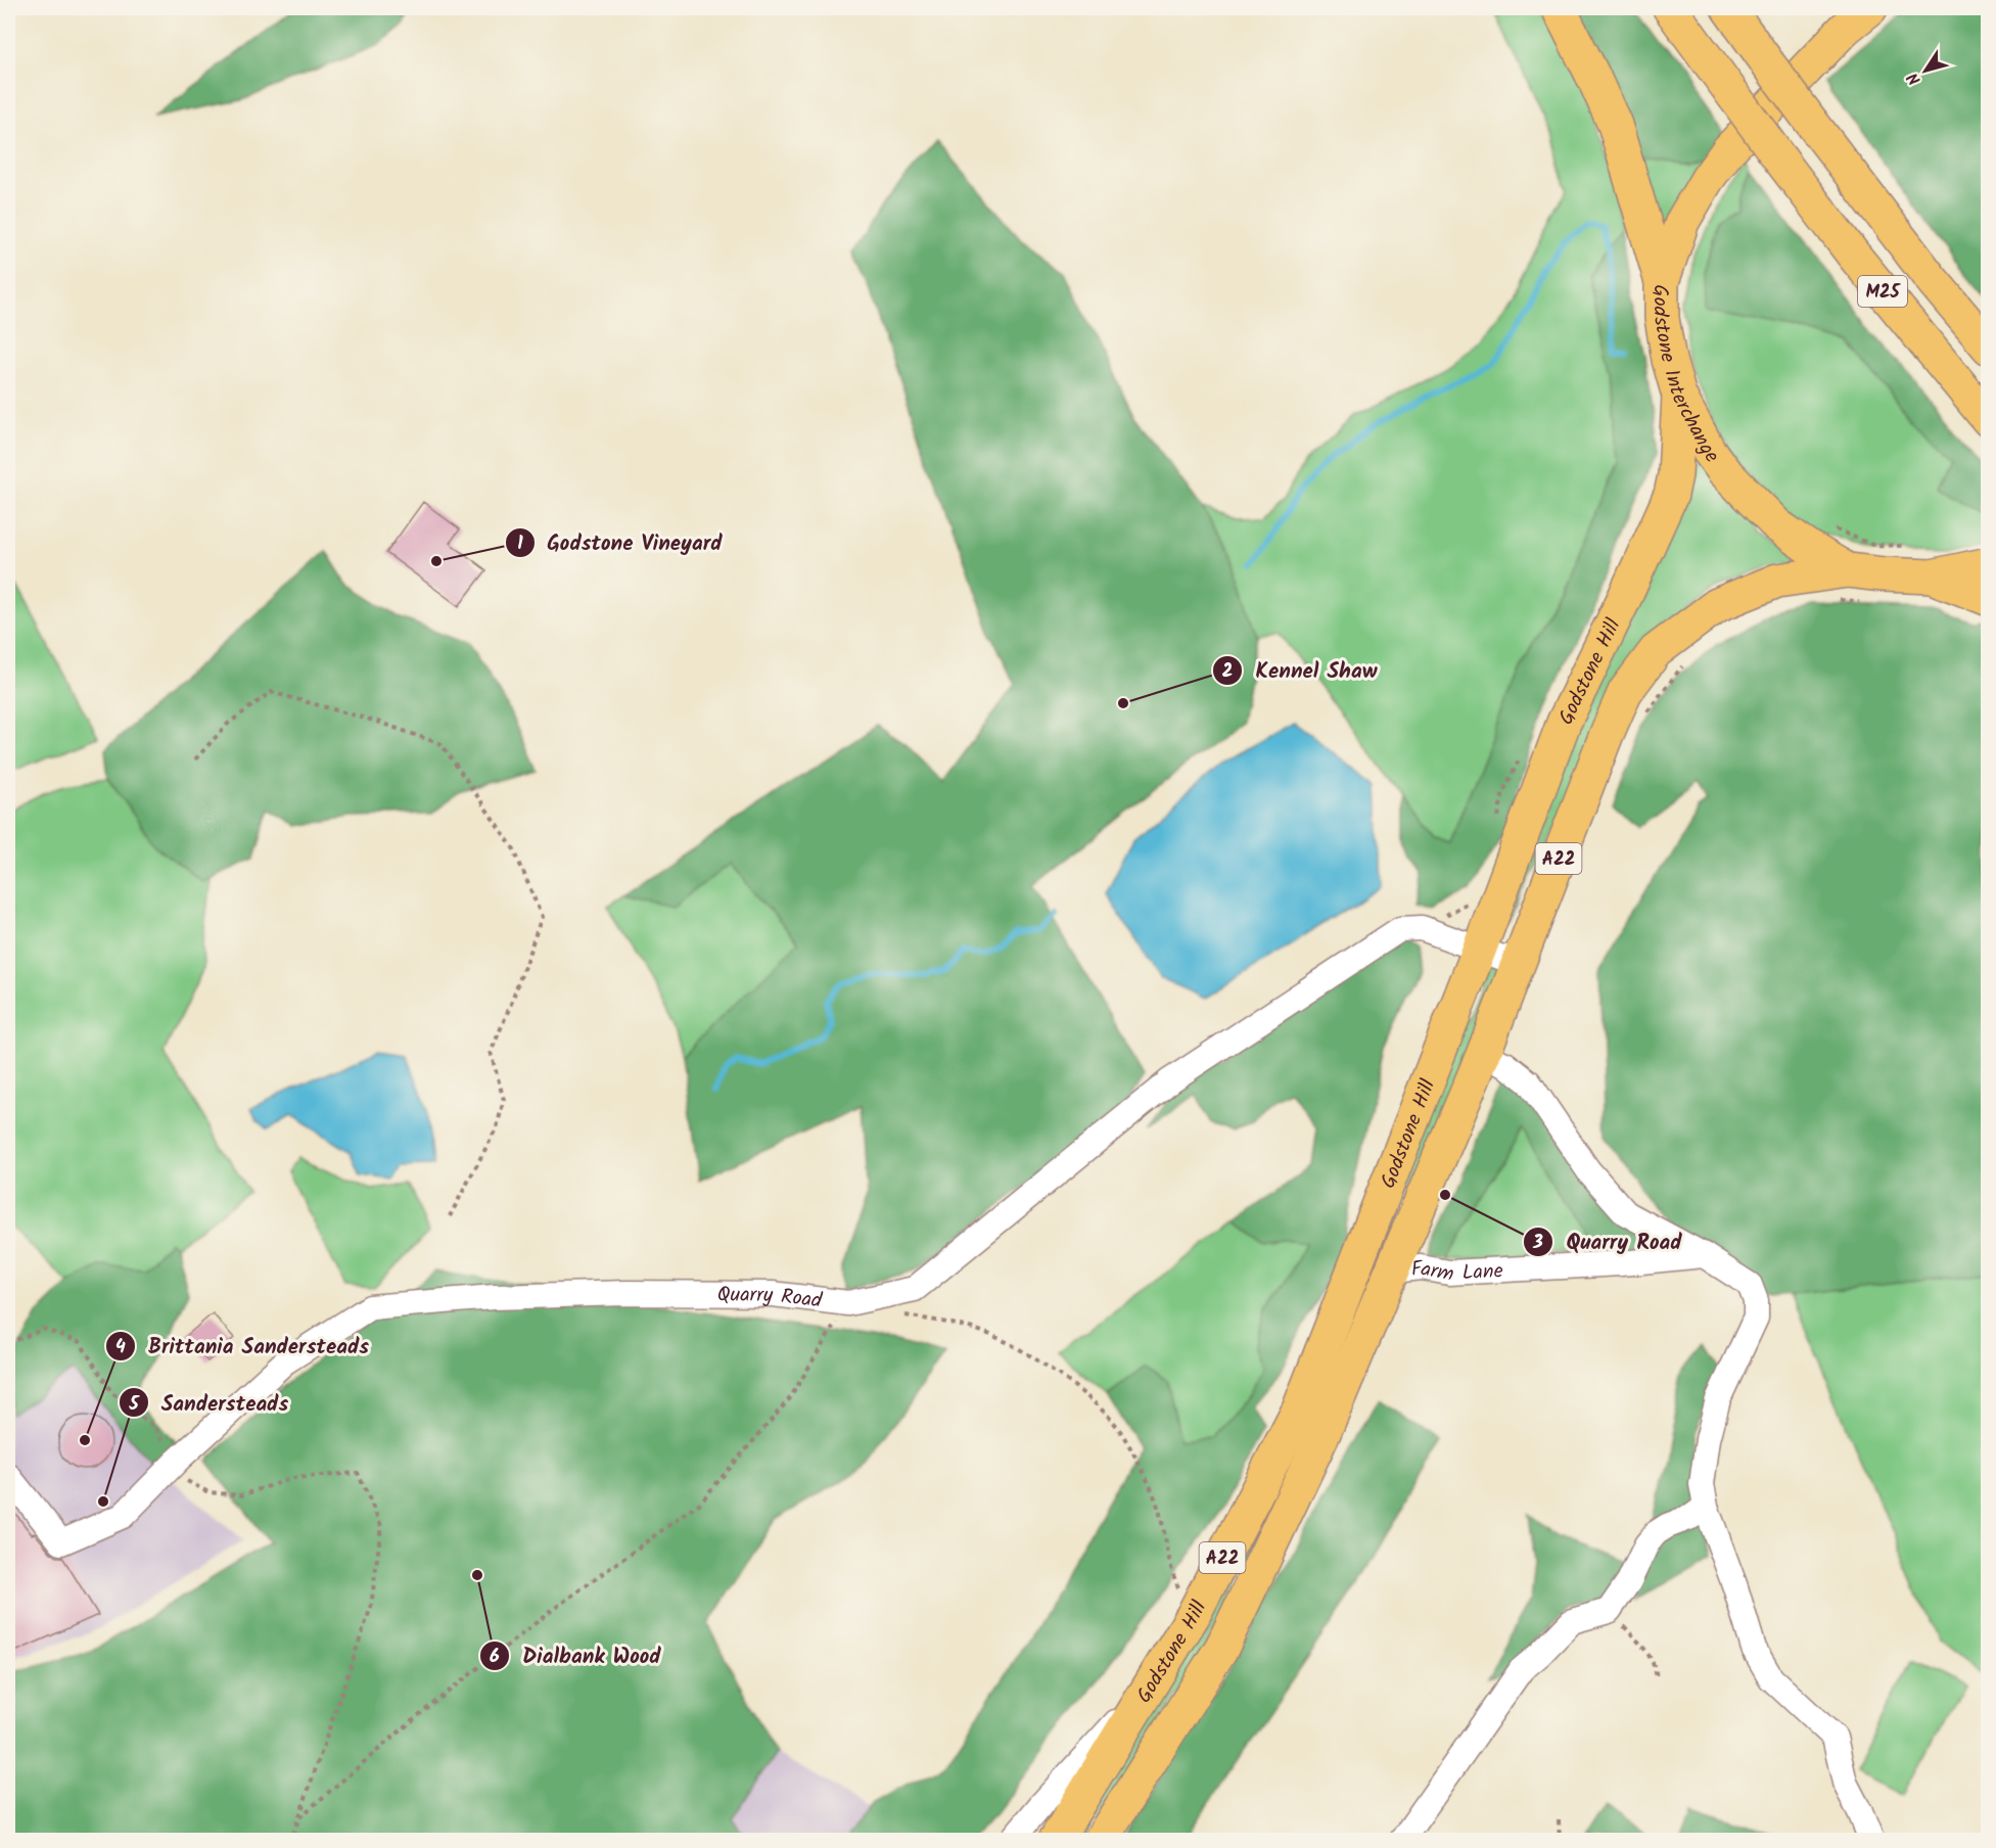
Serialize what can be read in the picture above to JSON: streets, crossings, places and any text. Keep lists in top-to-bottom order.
{
  "streets": {
    "highway": [
      "M25",
      "Godstone Interchange",
      "Godstone Hill",
      "A22"
    ],
    "street": ["Farm Lane", "Quarry Road"]
  },
  "crossings": [
    ["Godstone Interchange", "Godstone Hill"],
    ["Godstone Hill", "Farm Lane"],
    ["Godstone Hill", "Quarry Road"]
  ],
  "places": [
    "Godstone Vineyard",
    "Kennel Shaw",
    "Quarry Road",
    "Brittania Sandersteads",
    "Sandersteads",
    "Dialbank Wood"
  ],
  "north": "bottom left"
}
